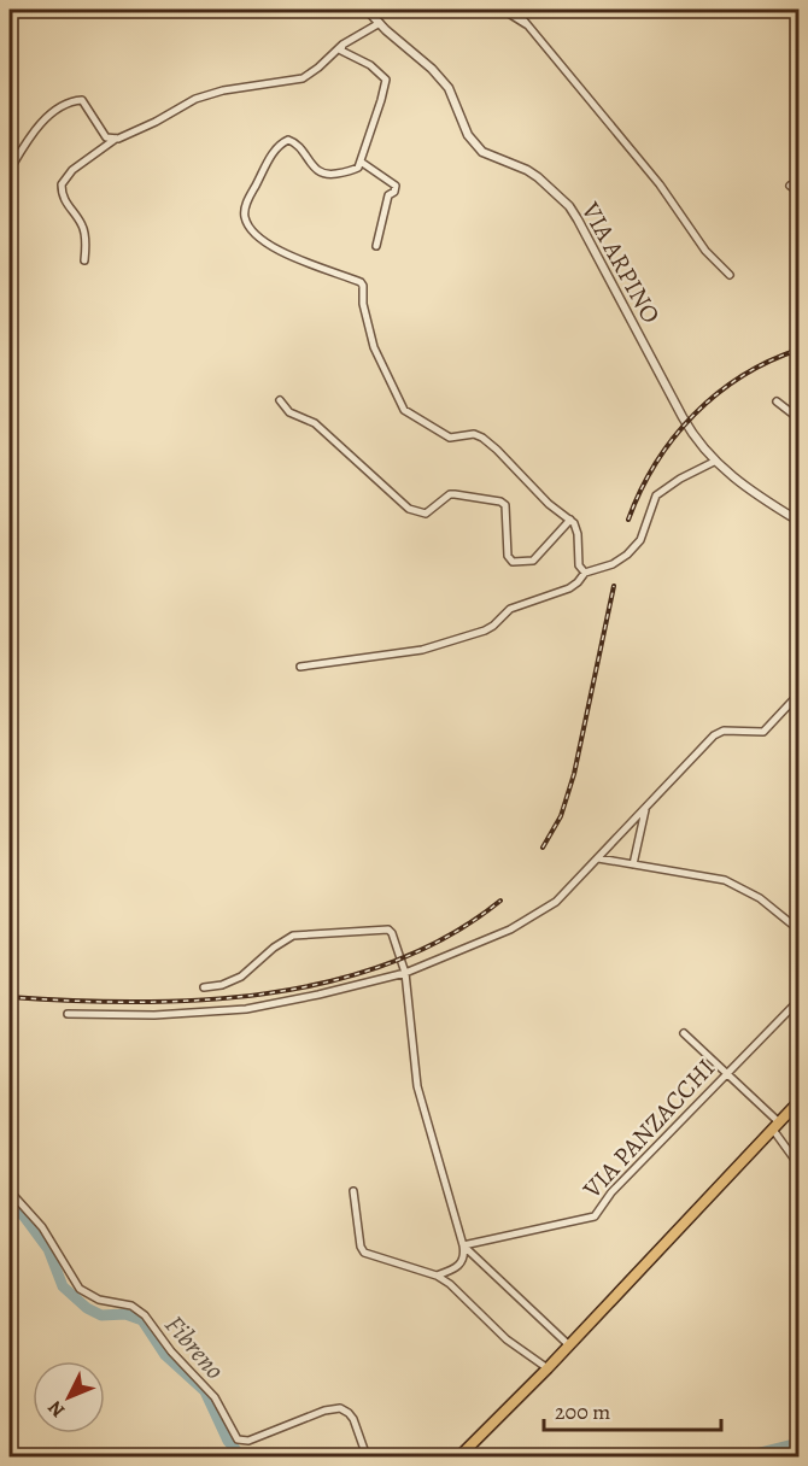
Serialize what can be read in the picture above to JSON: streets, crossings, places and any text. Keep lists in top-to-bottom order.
{
  "streets": {
    "street": ["VIA ARPINO", "VIA PANZACCHI"]
  },
  "water": ["Fibreno"],
  "scale_bar": "200 m",
  "north": "bottom left"
}
